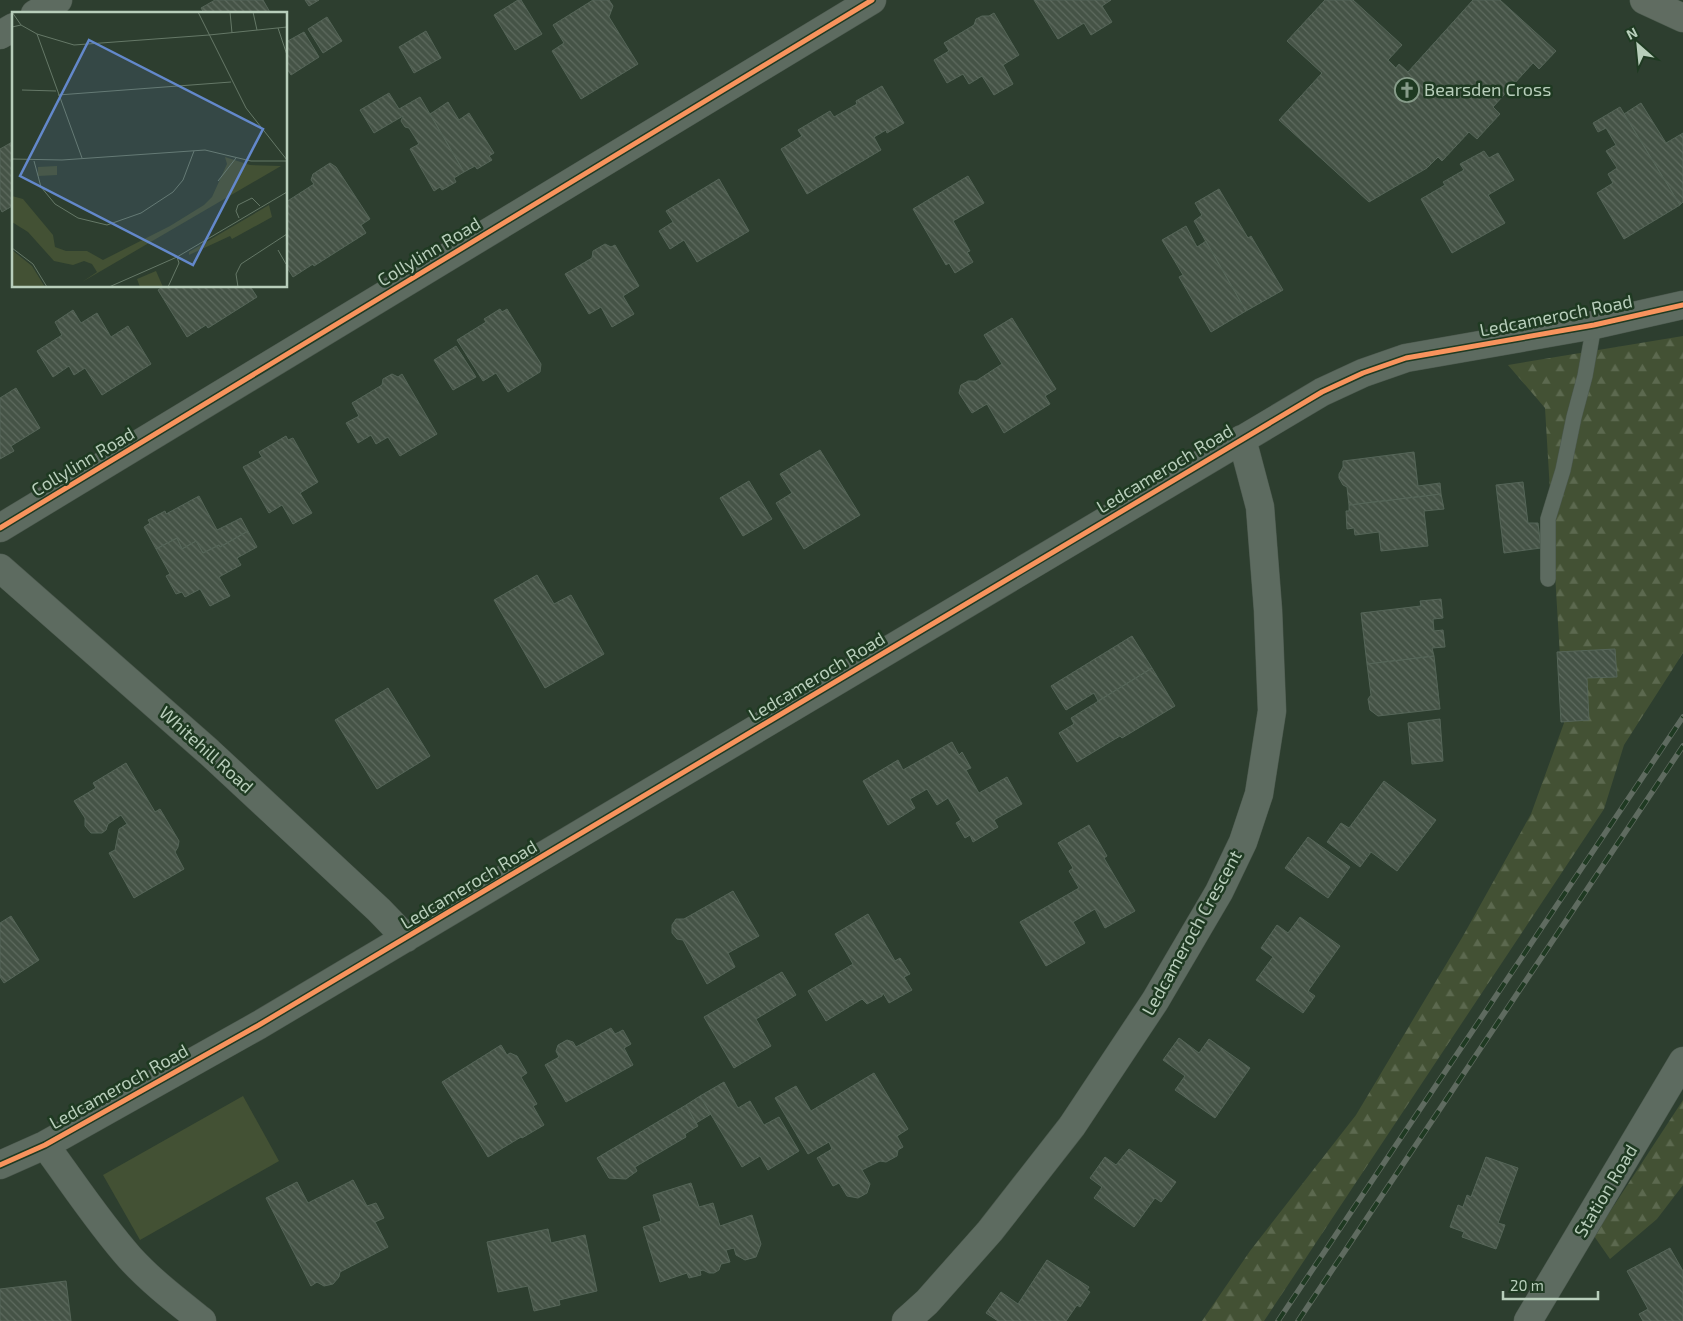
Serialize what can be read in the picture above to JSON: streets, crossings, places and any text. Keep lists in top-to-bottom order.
{
  "streets": {
    "street": [
      "Collylinn Road",
      "Ledcameroch Road",
      "Whitehill Road",
      "Ledcameroch Crescent",
      "Station Road"
    ]
  },
  "crossings": [
    ["Ledcameroch Road", "Whitehill Road"],
    ["Ledcameroch Road", "Ledcameroch Crescent"]
  ],
  "places": {
    "church": ["Bearsden Cross"]
  },
  "scale_bar": "20 m",
  "north": "top left"
}
